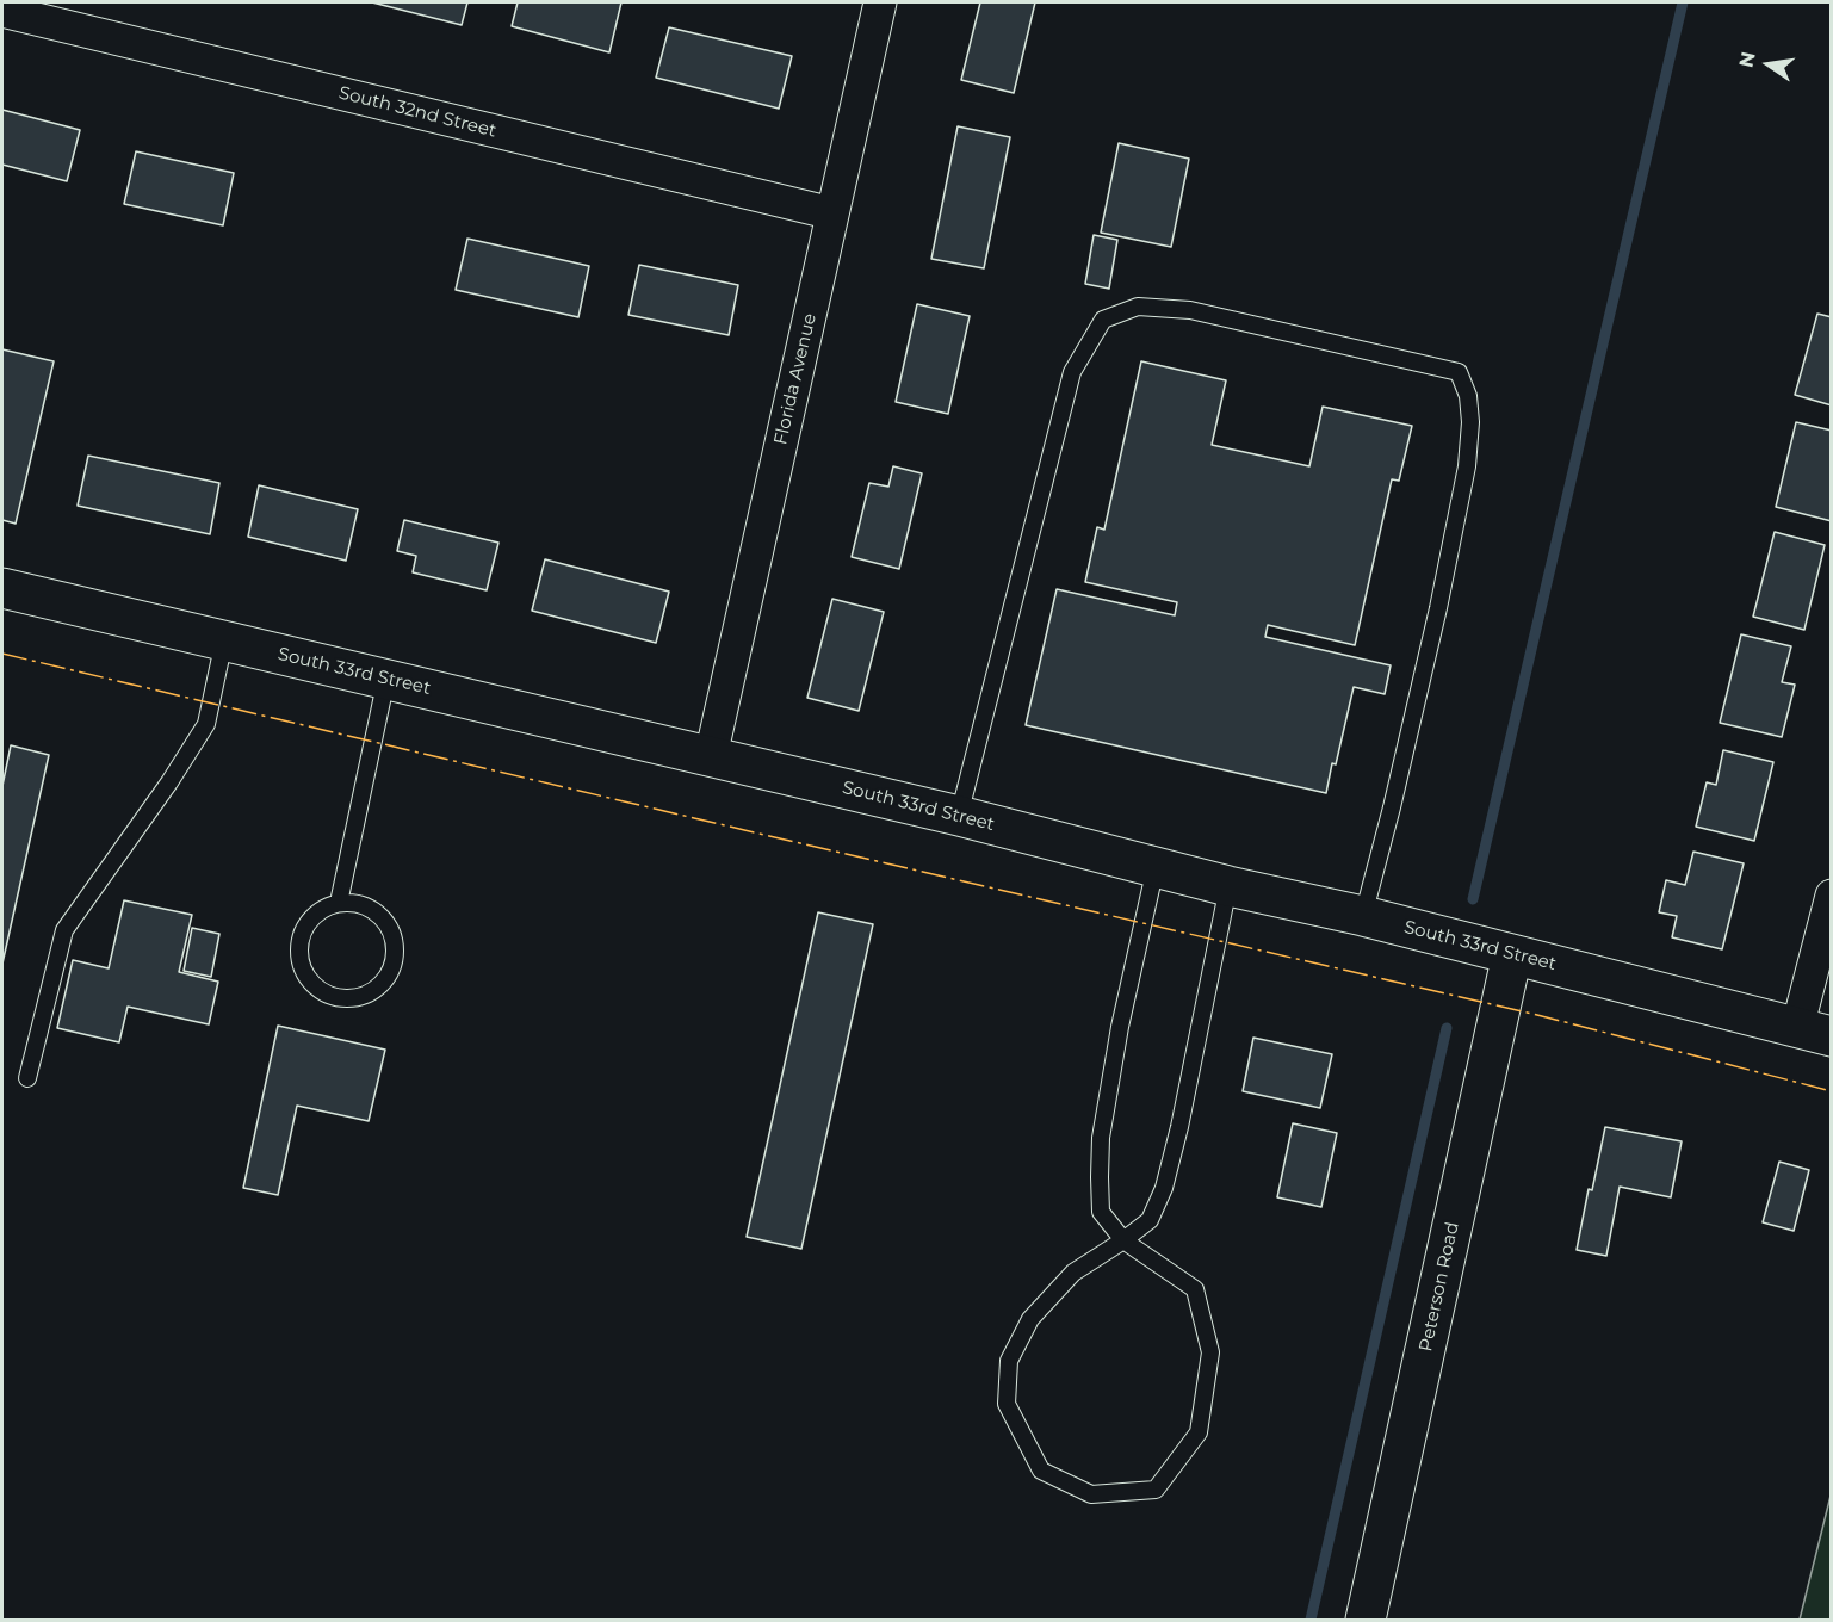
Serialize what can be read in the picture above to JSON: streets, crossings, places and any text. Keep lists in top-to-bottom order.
{
  "streets": {
    "street": [
      "South 32nd Street",
      "Florida Avenue",
      "South 33rd Street",
      "Peterson Road"
    ]
  },
  "crossings": [
    ["South 32nd Street", "Florida Avenue"],
    ["Florida Avenue", "South 33rd Street"],
    ["South 33rd Street", "Peterson Road"]
  ],
  "north": "left"
}
